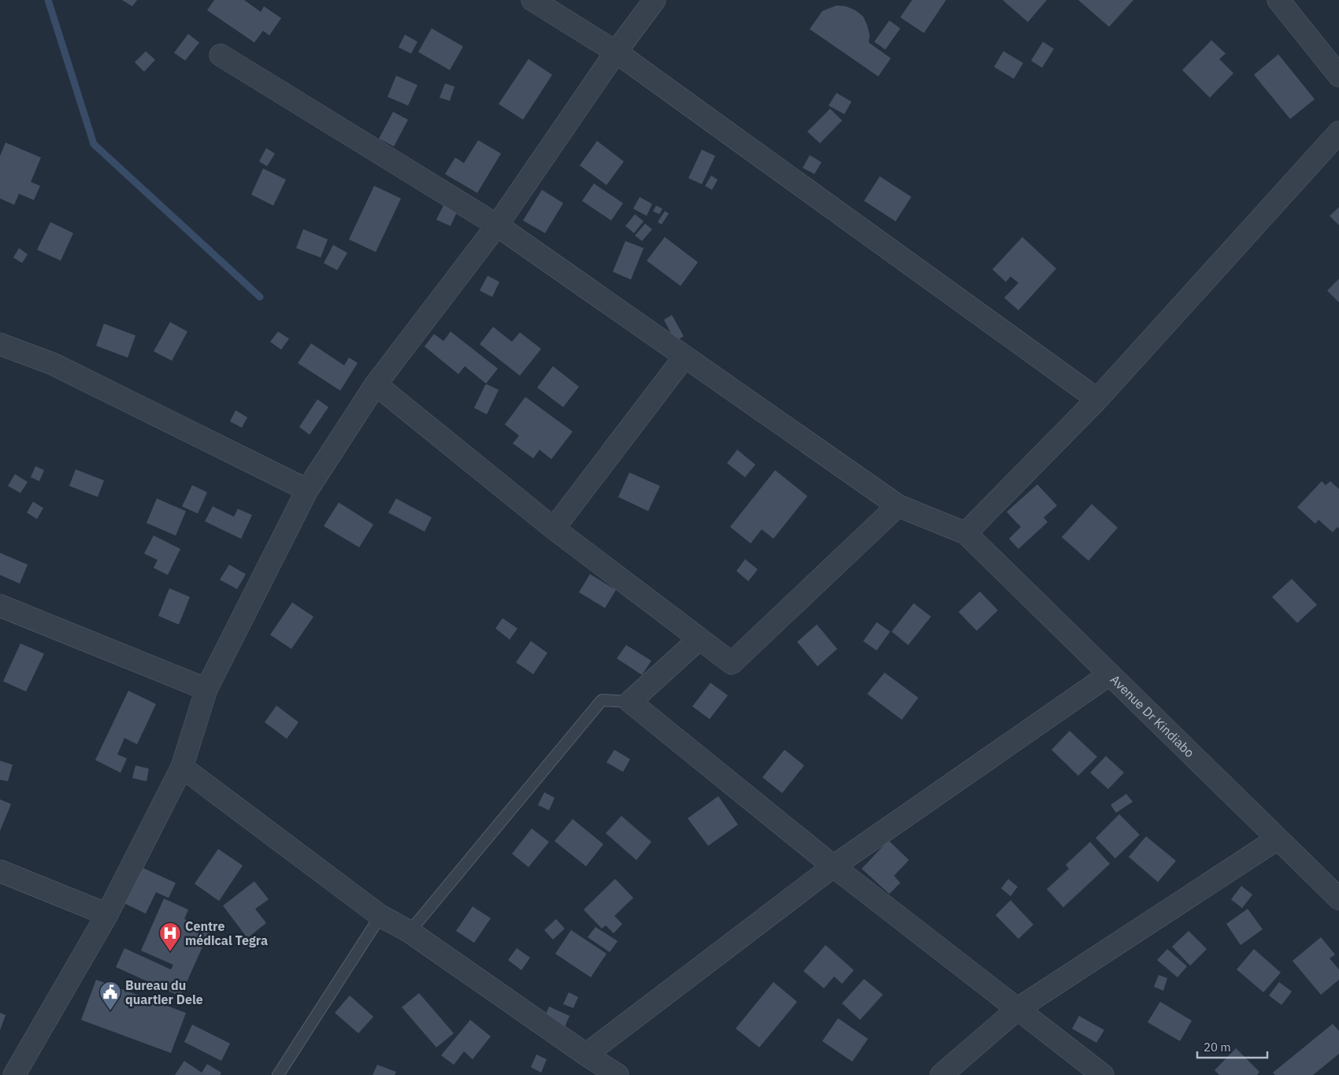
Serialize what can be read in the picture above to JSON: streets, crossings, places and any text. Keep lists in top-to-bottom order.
{
  "streets": {
    "street": ["Avenue Dr Kindiabo"]
  },
  "places": {
    "hospital": ["Centre médical Tegra"],
    "public building": ["Bureau du quartier Dele"]
  },
  "scale_bar": "20 m"
}
